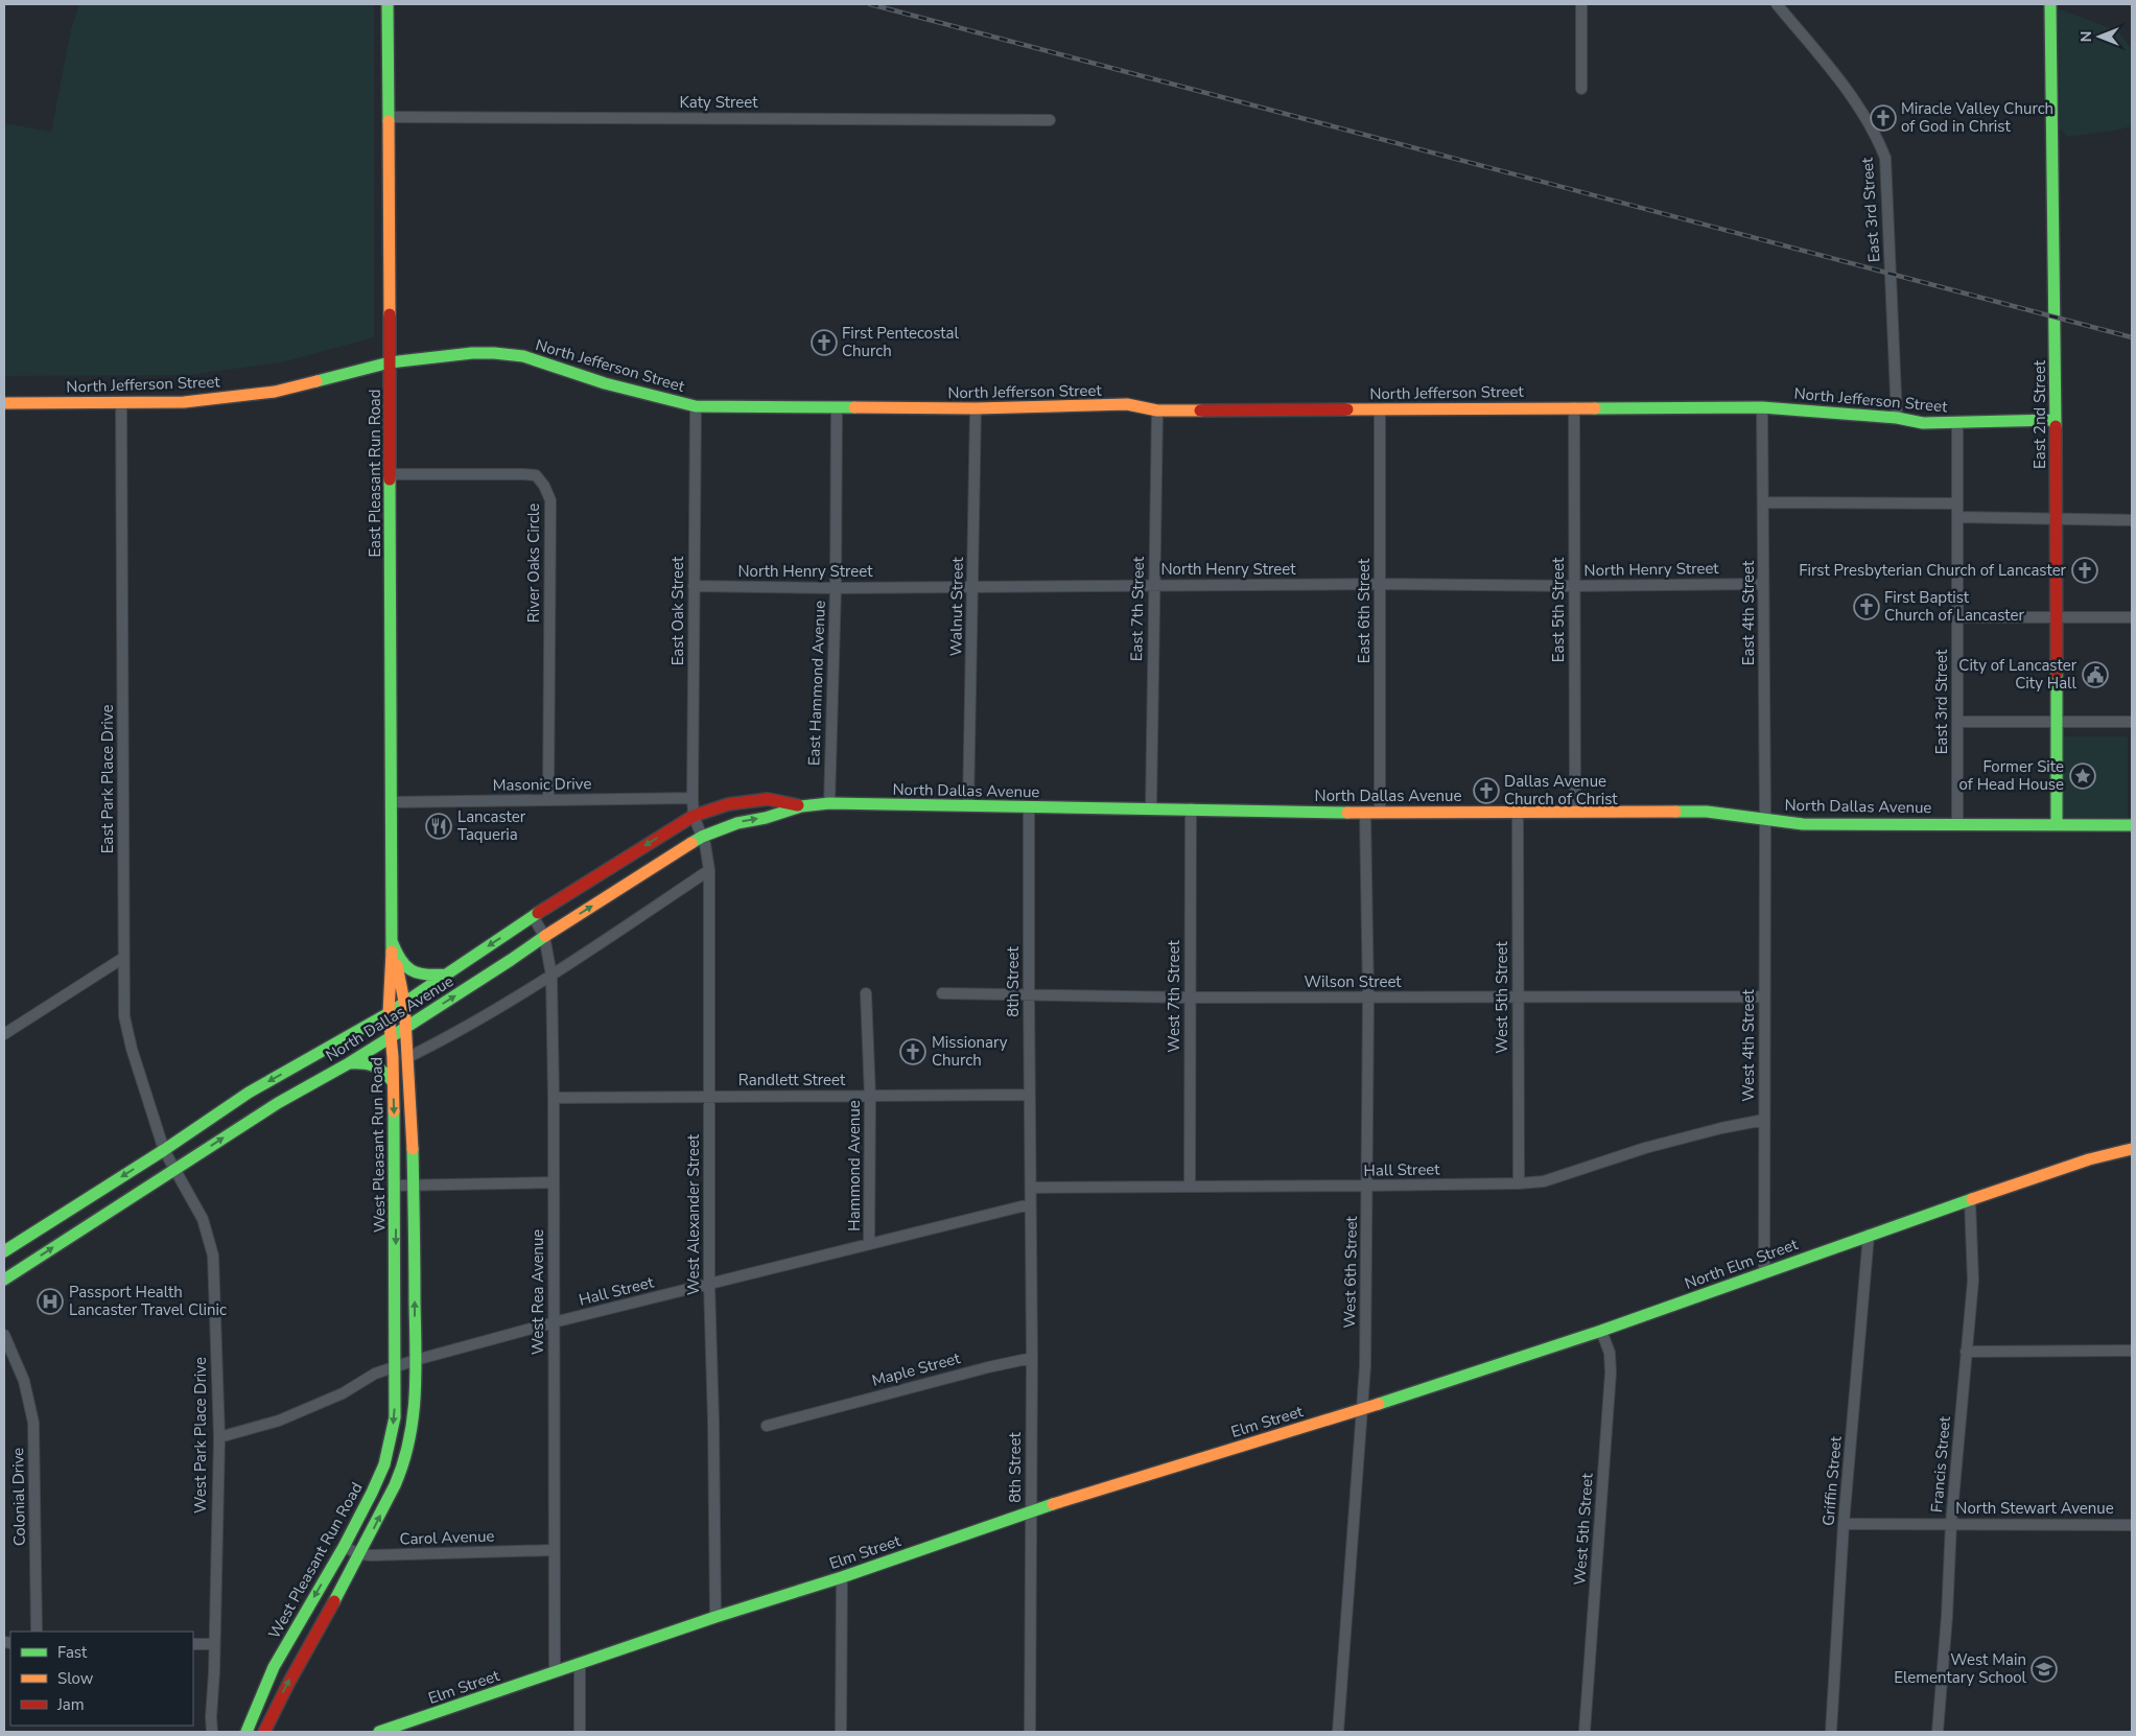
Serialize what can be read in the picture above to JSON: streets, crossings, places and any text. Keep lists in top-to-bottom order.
{
  "streets": {
    "main road": [
      "North Jefferson Street",
      "East 2nd Street",
      "East Pleasant Run Road",
      "North Dallas Avenue",
      "West Pleasant Run Road",
      "North Elm Street",
      "Elm Street"
    ],
    "street": [
      "Katy Street",
      "East 3rd Street",
      "River Oaks Circle",
      "North Henry Street",
      "Walnut Street",
      "East 7th Street",
      "East 5th Street",
      "East Oak Street",
      "East 6th Street",
      "East 4th Street",
      "East Hammond Avenue",
      "East Park Place Drive",
      "Masonic Drive",
      "8th Street",
      "Wilson Street",
      "West 7th Street",
      "West 5th Street",
      "West 4th Street",
      "Randlett Street",
      "Hammond Avenue",
      "Hall Street",
      "West Alexander Street",
      "West 6th Street",
      "West Rea Avenue",
      "Maple Street",
      "West Park Place Drive",
      "Francis Street",
      "Griffin Street",
      "Colonial Drive",
      "North Stewart Avenue",
      "Carol Avenue"
    ]
  },
  "crossings": [
    ["Katy Street", "East Pleasant Run Road"],
    ["East 3rd Street", "North Jefferson Street"],
    ["East 3rd Street", "North Dallas Avenue"],
    ["North Jefferson Street", "East 2nd Street"],
    ["North Jefferson Street", "East Pleasant Run Road"],
    ["North Jefferson Street", "Walnut Street"],
    ["North Jefferson Street", "East 7th Street"],
    ["North Jefferson Street", "East 5th Street"],
    ["North Jefferson Street", "East Oak Street"],
    ["North Jefferson Street", "East 6th Street"],
    ["North Jefferson Street", "East 4th Street"],
    ["North Jefferson Street", "East Hammond Avenue"],
    ["North Jefferson Street", "East Park Place Drive"],
    ["East 2nd Street", "North Dallas Avenue"],
    ["East Pleasant Run Road", "River Oaks Circle"],
    ["East Pleasant Run Road", "Masonic Drive"],
    ["East Pleasant Run Road", "West Pleasant Run Road"],
    ["River Oaks Circle", "Masonic Drive"],
    ["North Henry Street", "Walnut Street"],
    ["North Henry Street", "East 7th Street"],
    ["North Henry Street", "East 5th Street"],
    ["North Henry Street", "East Oak Street"],
    ["North Henry Street", "East 6th Street"],
    ["North Henry Street", "East 4th Street"],
    ["North Henry Street", "East Hammond Avenue"],
    ["Walnut Street", "North Dallas Avenue"],
    ["East 7th Street", "North Dallas Avenue"],
    ["East 5th Street", "North Dallas Avenue"],
    ["East Oak Street", "Masonic Drive"],
    ["East Oak Street", "North Dallas Avenue"],
    ["East Oak Street", "West Alexander Street"],
    ["East 6th Street", "North Dallas Avenue"],
    ["East 4th Street", "North Dallas Avenue"],
    ["East 4th Street", "West 4th Street"],
    ["East Hammond Avenue", "North Dallas Avenue"],
    ["East Park Place Drive", "North Dallas Avenue"],
    ["East Park Place Drive", "West Park Place Drive"],
    ["North Dallas Avenue", "8th Street"],
    ["North Dallas Avenue", "West 7th Street"],
    ["North Dallas Avenue", "West 5th Street"],
    ["North Dallas Avenue", "West 4th Street"],
    ["North Dallas Avenue", "West Pleasant Run Road"],
    ["North Dallas Avenue", "West Alexander Street"],
    ["North Dallas Avenue", "West 6th Street"],
    ["North Dallas Avenue", "West Rea Avenue"],
    ["North Dallas Avenue", "West Park Place Drive"],
    ["8th Street", "Wilson Street"],
    ["8th Street", "Randlett Street"],
    ["8th Street", "Hall Street"],
    ["8th Street", "Maple Street"],
    ["8th Street", "Elm Street"],
    ["Wilson Street", "West 7th Street"],
    ["Wilson Street", "West 5th Street"],
    ["Wilson Street", "West 4th Street"],
    ["Wilson Street", "West 6th Street"],
    ["West 7th Street", "Hall Street"],
    ["West 5th Street", "Hall Street"],
    ["West 5th Street", "North Elm Street"],
    ["West 4th Street", "Hall Street"],
    ["West 4th Street", "North Elm Street"],
    ["Randlett Street", "Hammond Avenue"],
    ["Randlett Street", "West Alexander Street"],
    ["Randlett Street", "West Rea Avenue"],
    ["West Pleasant Run Road", "Hall Street"],
    ["West Pleasant Run Road", "Carol Avenue"],
    ["Hammond Avenue", "Hall Street"],
    ["Hall Street", "West Alexander Street"],
    ["Hall Street", "West 6th Street"],
    ["Hall Street", "West Rea Avenue"],
    ["Hall Street", "West Park Place Drive"],
    ["West Alexander Street", "Elm Street"],
    ["North Elm Street", "West 6th Street"],
    ["North Elm Street", "Elm Street"],
    ["North Elm Street", "Francis Street"],
    ["North Elm Street", "Griffin Street"],
    ["West 6th Street", "Elm Street"],
    ["West Rea Avenue", "Elm Street"],
    ["West Rea Avenue", "Carol Avenue"],
    ["Francis Street", "North Stewart Avenue"],
    ["Griffin Street", "North Stewart Avenue"]
  ],
  "places": {
    "church": [
      "Miracle Valley Church of God in Christ",
      "First Pentecostal Church",
      "First Presbyterian Church of Lancaster",
      "First Baptist Church of Lancaster",
      "Dallas Avenue Church of Christ",
      "Missionary Church"
    ],
    "public building": ["City of Lancaster City Hall"],
    "place": ["Former Site of Head House"],
    "restaurant": ["Lancaster Taqueria"],
    "hospital": ["Passport Health Lancaster Travel Clinic"],
    "school or university": ["West Main Elementary School"]
  },
  "legend": ["Fast", "Slow", "Jam"],
  "north": "left"
}
